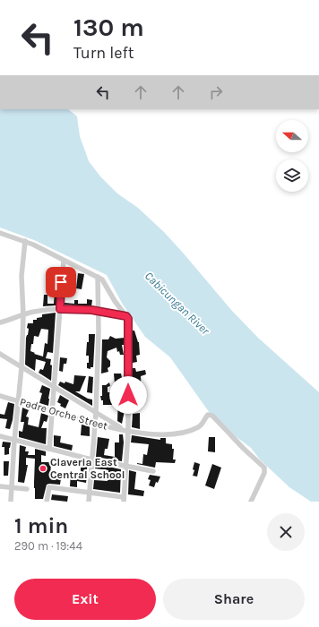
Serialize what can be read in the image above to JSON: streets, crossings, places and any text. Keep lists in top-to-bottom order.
{
  "streets": {
    "street": ["Padre Orche Street"]
  },
  "water": ["Cabicungan River"],
  "places": ["Claveria East Central School"],
  "north": "left",
  "page": {
    "turn": ["130 m", "Turn left"],
    "heading": ["1 min", "290 m · 19:44"],
    "buttons": ["Exit", "Share"]
  }
}
